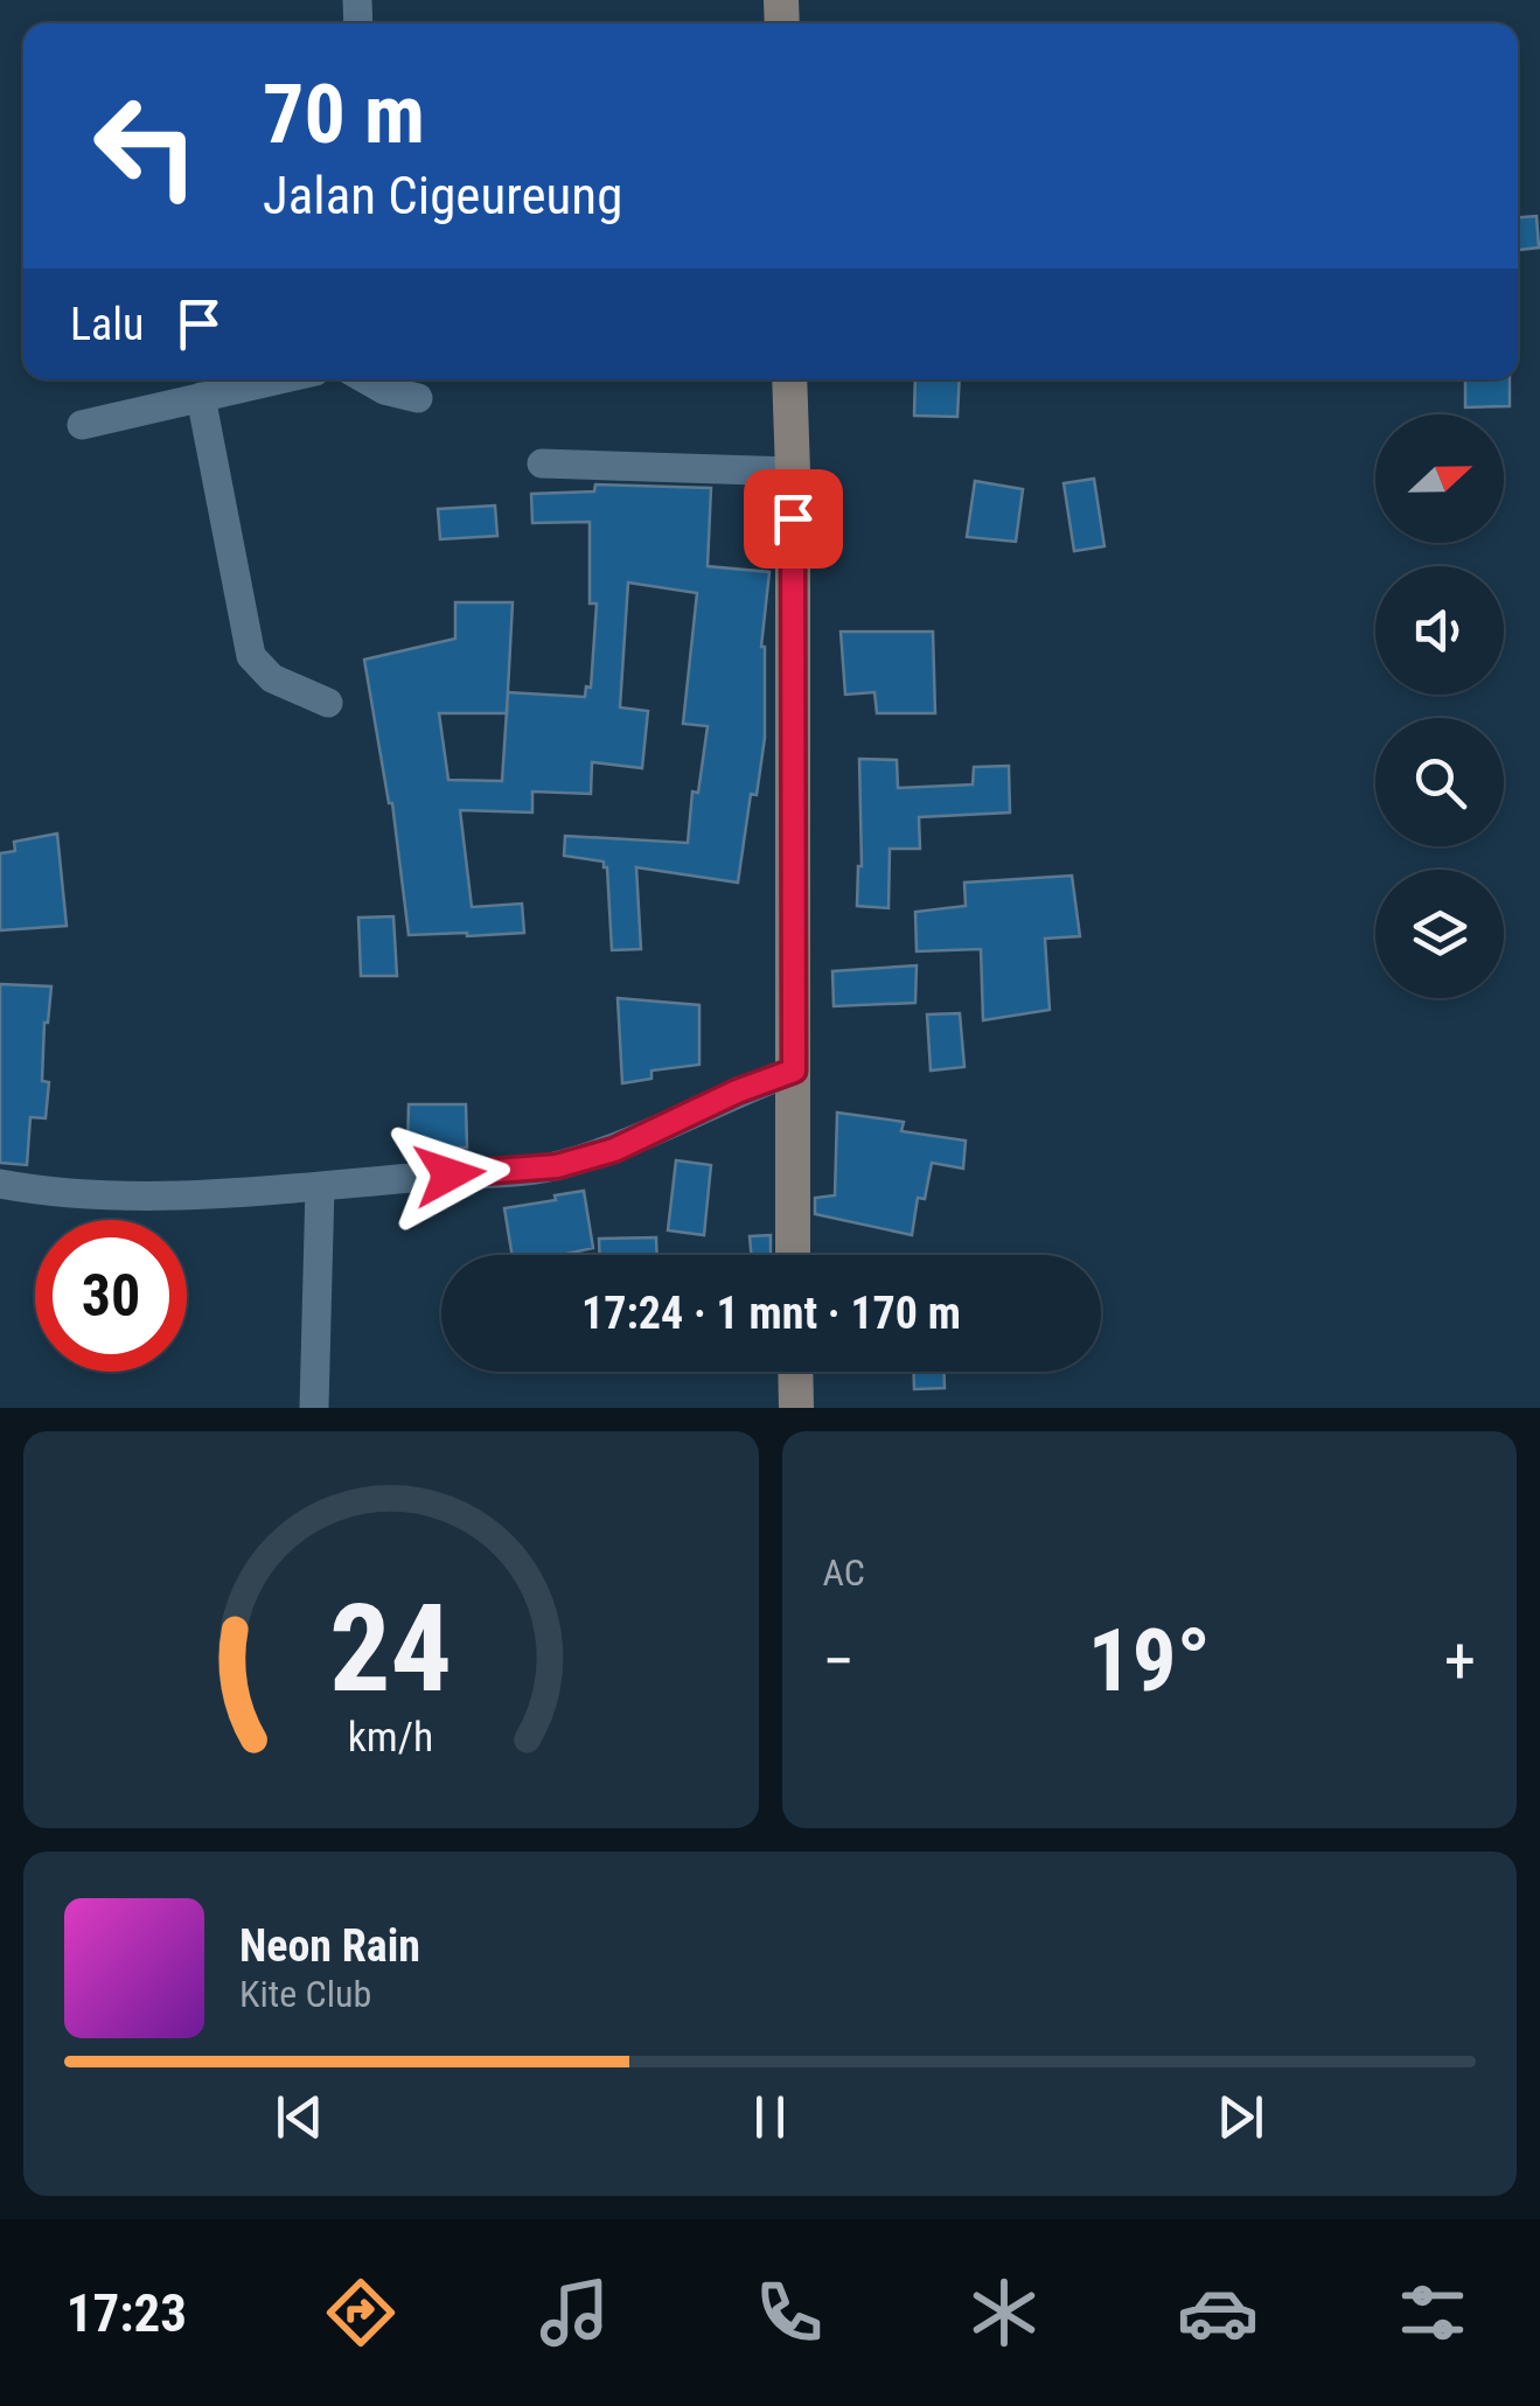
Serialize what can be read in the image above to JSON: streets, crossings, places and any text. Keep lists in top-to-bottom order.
{
  "north": "right",
  "page": {
    "turn": ["70 m", "Jalan Cigeureung"],
    "then": "Lalu",
    "limit": "30",
    "trip": "17:24 · 1 mnt · 170 m",
    "tile": "AC",
    "heat": ["−", "19°", "+"],
    "song": ["Neon Rain", "Kite Club"],
    "tabs": "17:23",
    "gauge": ["24", "km/h"]
  }
}
